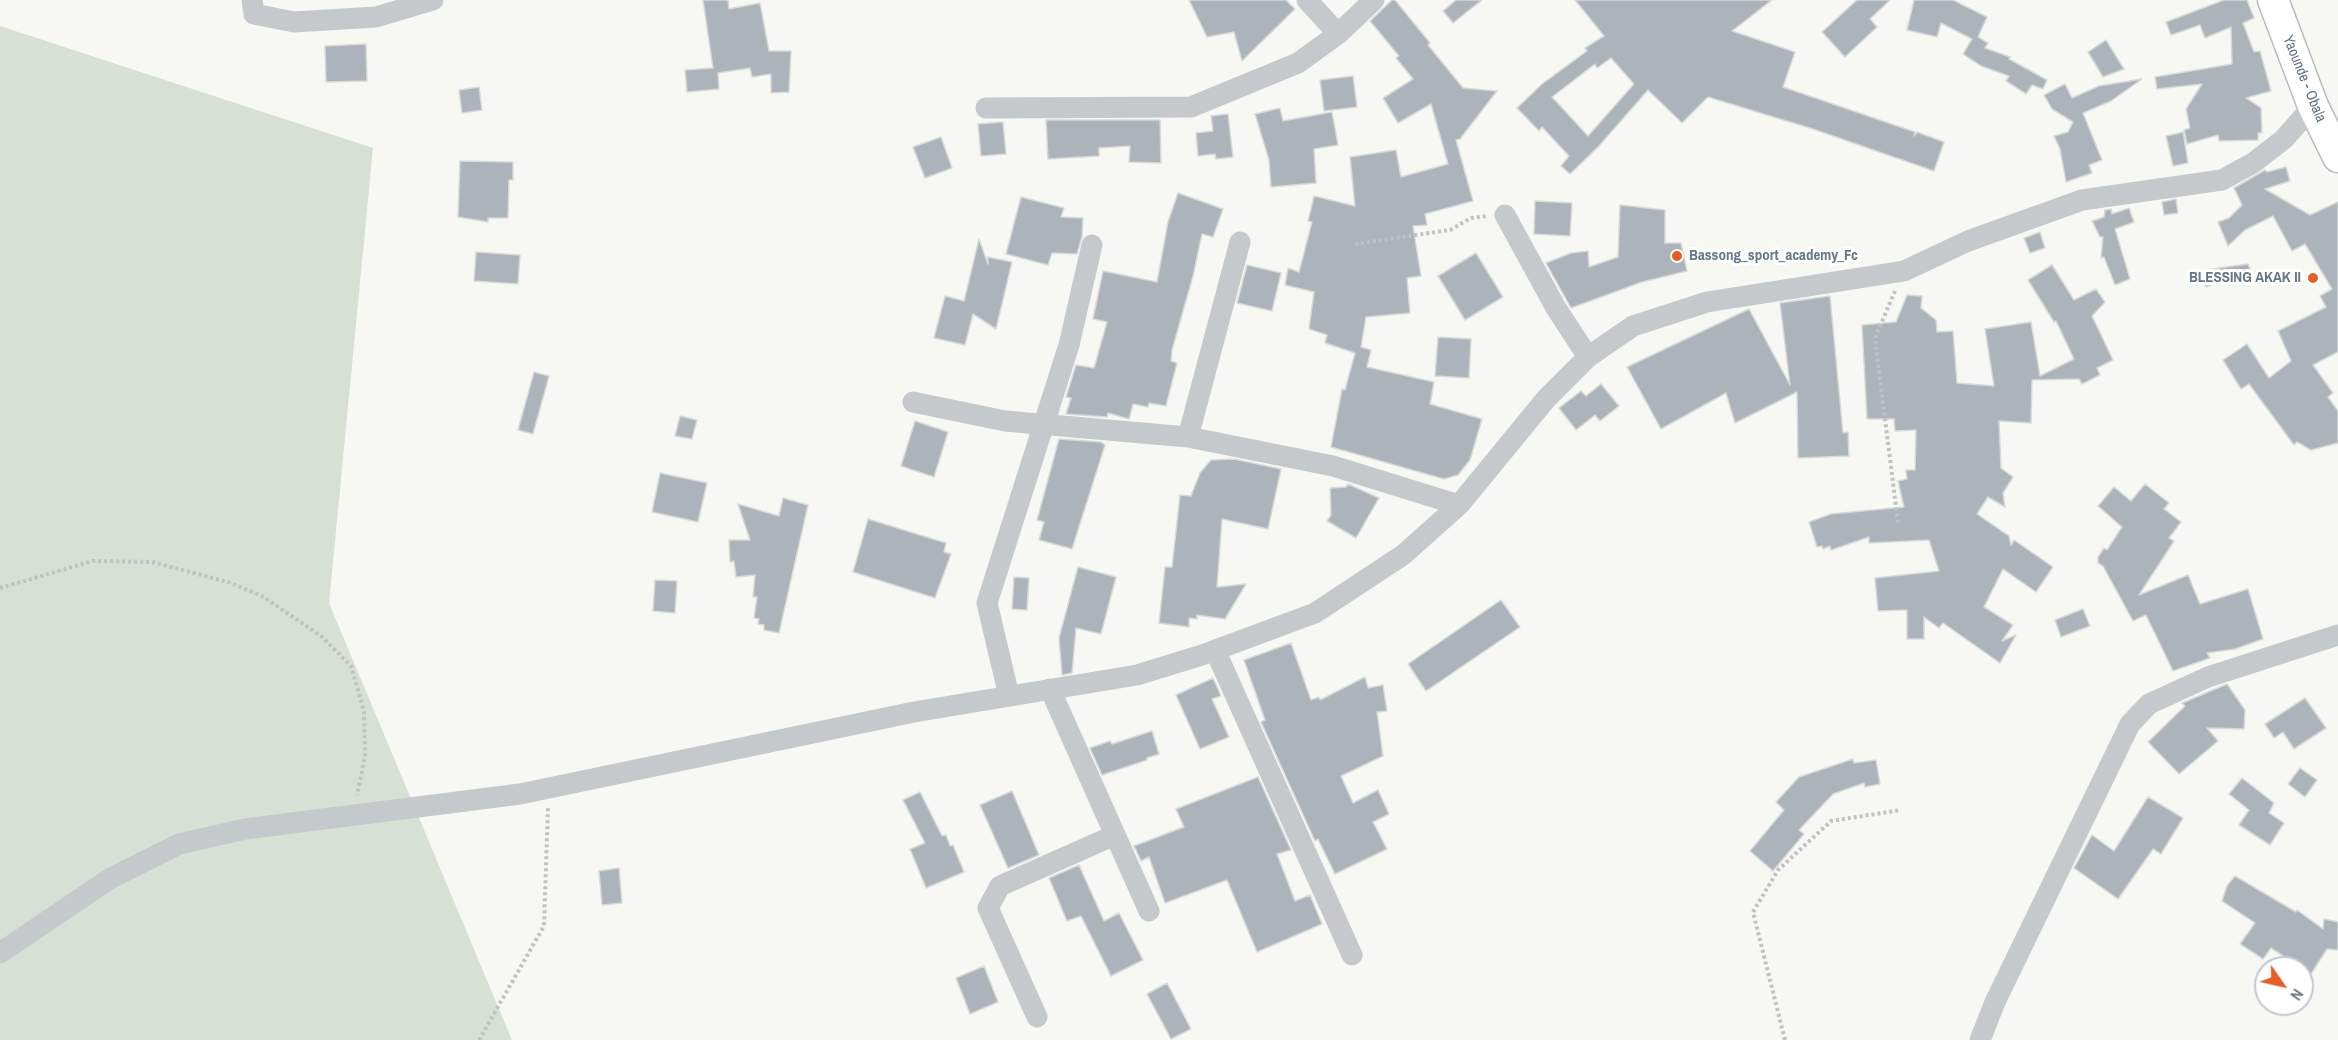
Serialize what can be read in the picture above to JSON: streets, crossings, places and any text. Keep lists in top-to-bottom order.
{
  "streets": {
    "highway": ["Yaounde - Obala"]
  },
  "places": ["Bassong_sport_academy_Fc", "BLESSING AKAK II"],
  "north": "bottom right"
}
